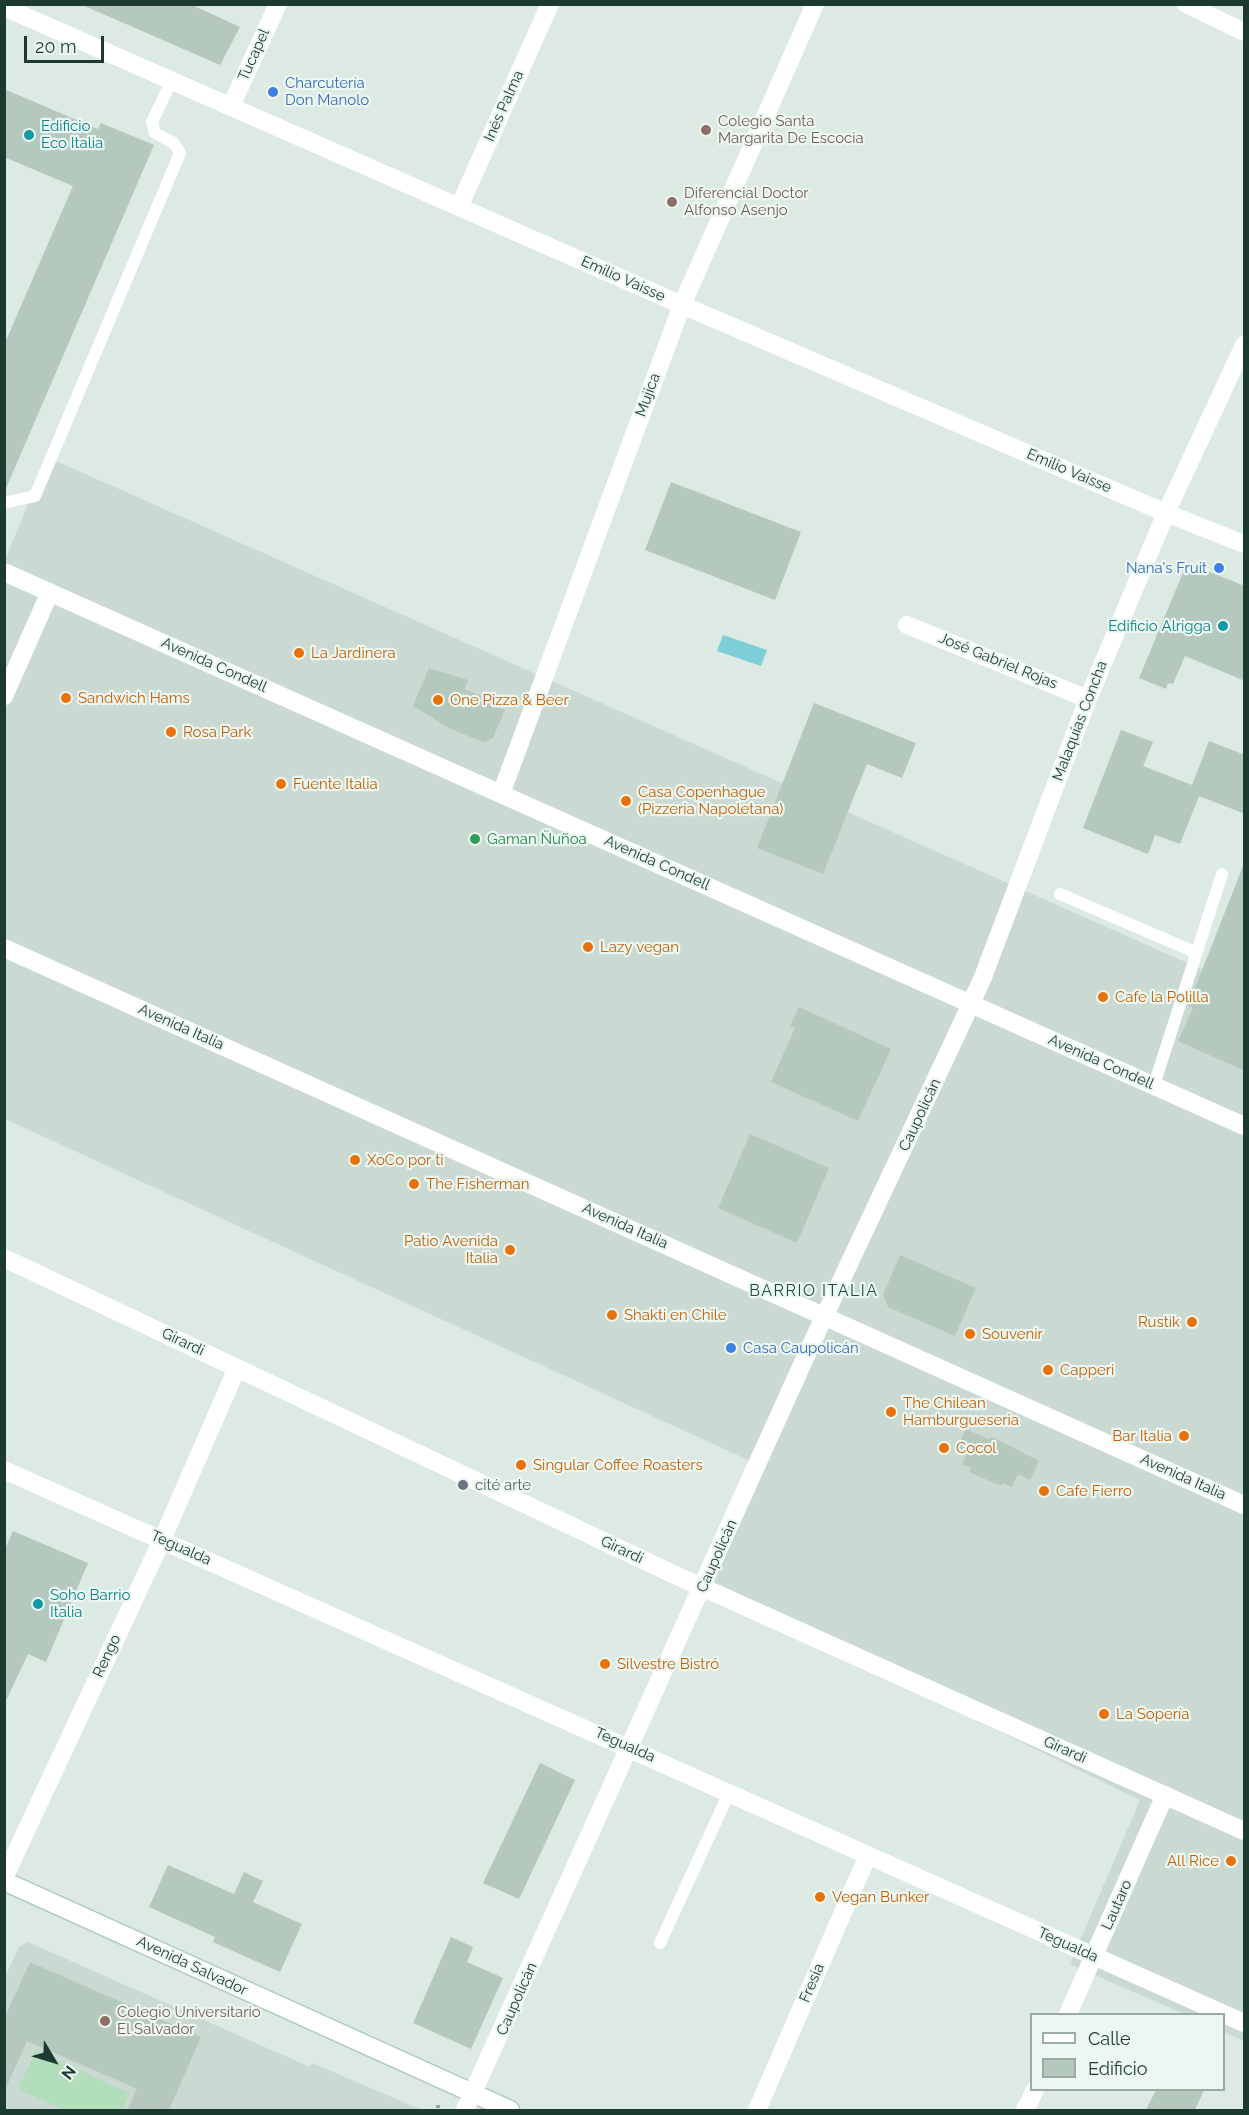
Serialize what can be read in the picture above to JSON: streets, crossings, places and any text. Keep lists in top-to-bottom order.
{
  "streets": {
    "street": [
      "Tucapel",
      "Inés Palma",
      "Emilio Vaisse",
      "Mujica",
      "José Gabriel Rojas",
      "Avenida Condell",
      "Malaquías Concha",
      "Avenida Italia",
      "Caupolicán",
      "Girardi",
      "Tegualda",
      "Rengo",
      "Lautaro",
      "Avenida Salvador",
      "Fresia"
    ]
  },
  "crossings": [
    ["Tucapel", "Emilio Vaisse"],
    ["Inés Palma", "Emilio Vaisse"],
    ["Emilio Vaisse", "Mujica"],
    ["Emilio Vaisse", "Malaquías Concha"],
    ["Mujica", "Avenida Condell"],
    ["José Gabriel Rojas", "Malaquías Concha"],
    ["Avenida Condell", "Malaquías Concha"],
    ["Avenida Condell", "Caupolicán"],
    ["Malaquías Concha", "Caupolicán"],
    ["Avenida Italia", "Caupolicán"],
    ["Caupolicán", "Girardi"],
    ["Caupolicán", "Tegualda"],
    ["Caupolicán", "Avenida Salvador"],
    ["Girardi", "Rengo"],
    ["Girardi", "Lautaro"],
    ["Tegualda", "Rengo"],
    ["Tegualda", "Lautaro"],
    ["Tegualda", "Fresia"],
    ["Rengo", "Avenida Salvador"]
  ],
  "districts": ["BARRIO ITALIA"],
  "places": [
    "Charcutería Don Manolo",
    "Colegio Santa Margarita De Escocia",
    "Edificio Eco Italia",
    "Diferencial Doctor Alfonso Asenjo",
    "Nana's Fruit",
    "Edificio Alrigga",
    "La Jardinera",
    "Sandwich Hams",
    "One Pizza & Beer",
    "Rosa Park",
    "Fuente Italia",
    "Casa Copenhague (Pizzeria Napoletana)",
    "Gaman Ñuñoa",
    "Lazy vegan",
    "Cafe la Polilla",
    "XoCo por ti",
    "The Fisherman",
    "Patio Avenida Italia",
    "Shakti en Chile",
    "Rustik",
    "Souvenir",
    "Casa Caupolicán",
    "Capperi",
    "The Chilean Hamburgueseria",
    "Bar Italia",
    "Cocol",
    "Singular Coffee Roasters",
    "cité arte",
    "Cafe Fierro",
    "Soho Barrio Italia",
    "Silvestre Bistró",
    "La Sopería",
    "All Rice",
    "Vegan Bunker",
    "Colegio Universitario El Salvador"
  ],
  "legend": ["Calle", "Edificio"],
  "scale_bar": "20 m",
  "north": "bottom right"
}
